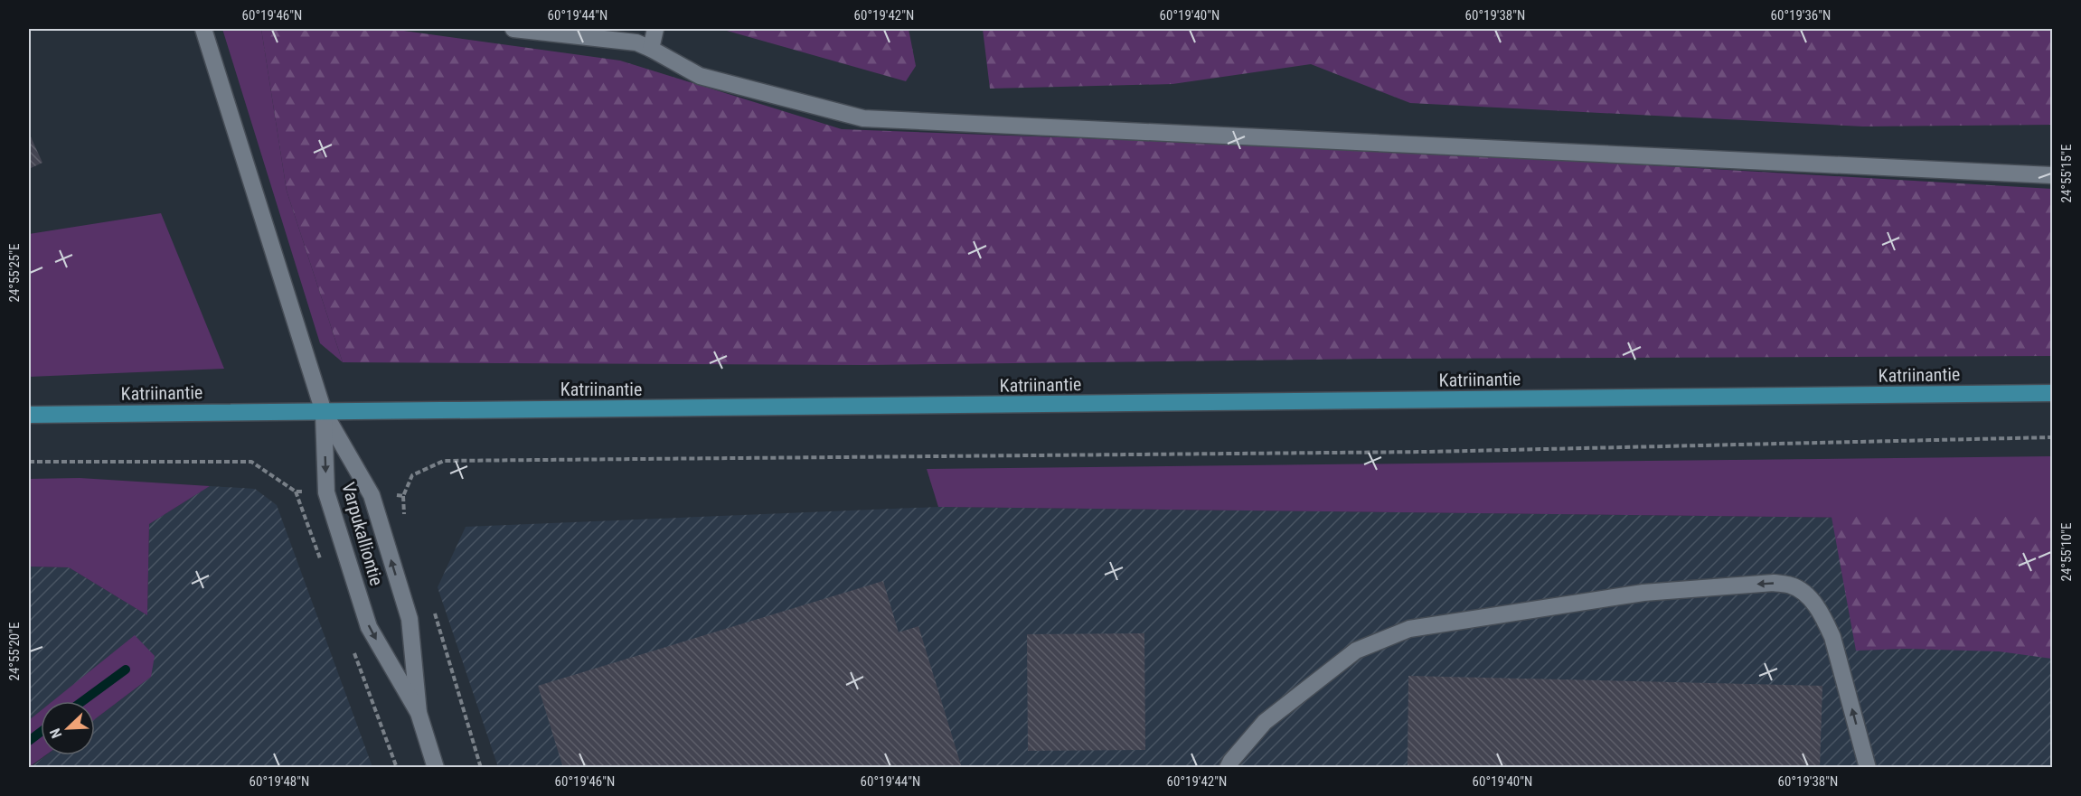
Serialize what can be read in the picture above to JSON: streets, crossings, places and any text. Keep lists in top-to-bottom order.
{
  "streets": {
    "main road": ["Katriinantie"],
    "street": ["Varpukalliontie"]
  },
  "crossings": [
    ["Katriinantie", "Varpukalliontie"]
  ],
  "north": "bottom left",
  "coordinates": [
    "60°19'46\"N",
    "60°19'44\"N",
    "60°19'42\"N",
    "60°19'40\"N",
    "60°19'38\"N",
    "60°19'36\"N",
    "24°55'15\"E",
    "24°55'25\"E",
    "24°55'10\"E",
    "24°55'20\"E",
    "60°19'48\"N"
  ]
}
